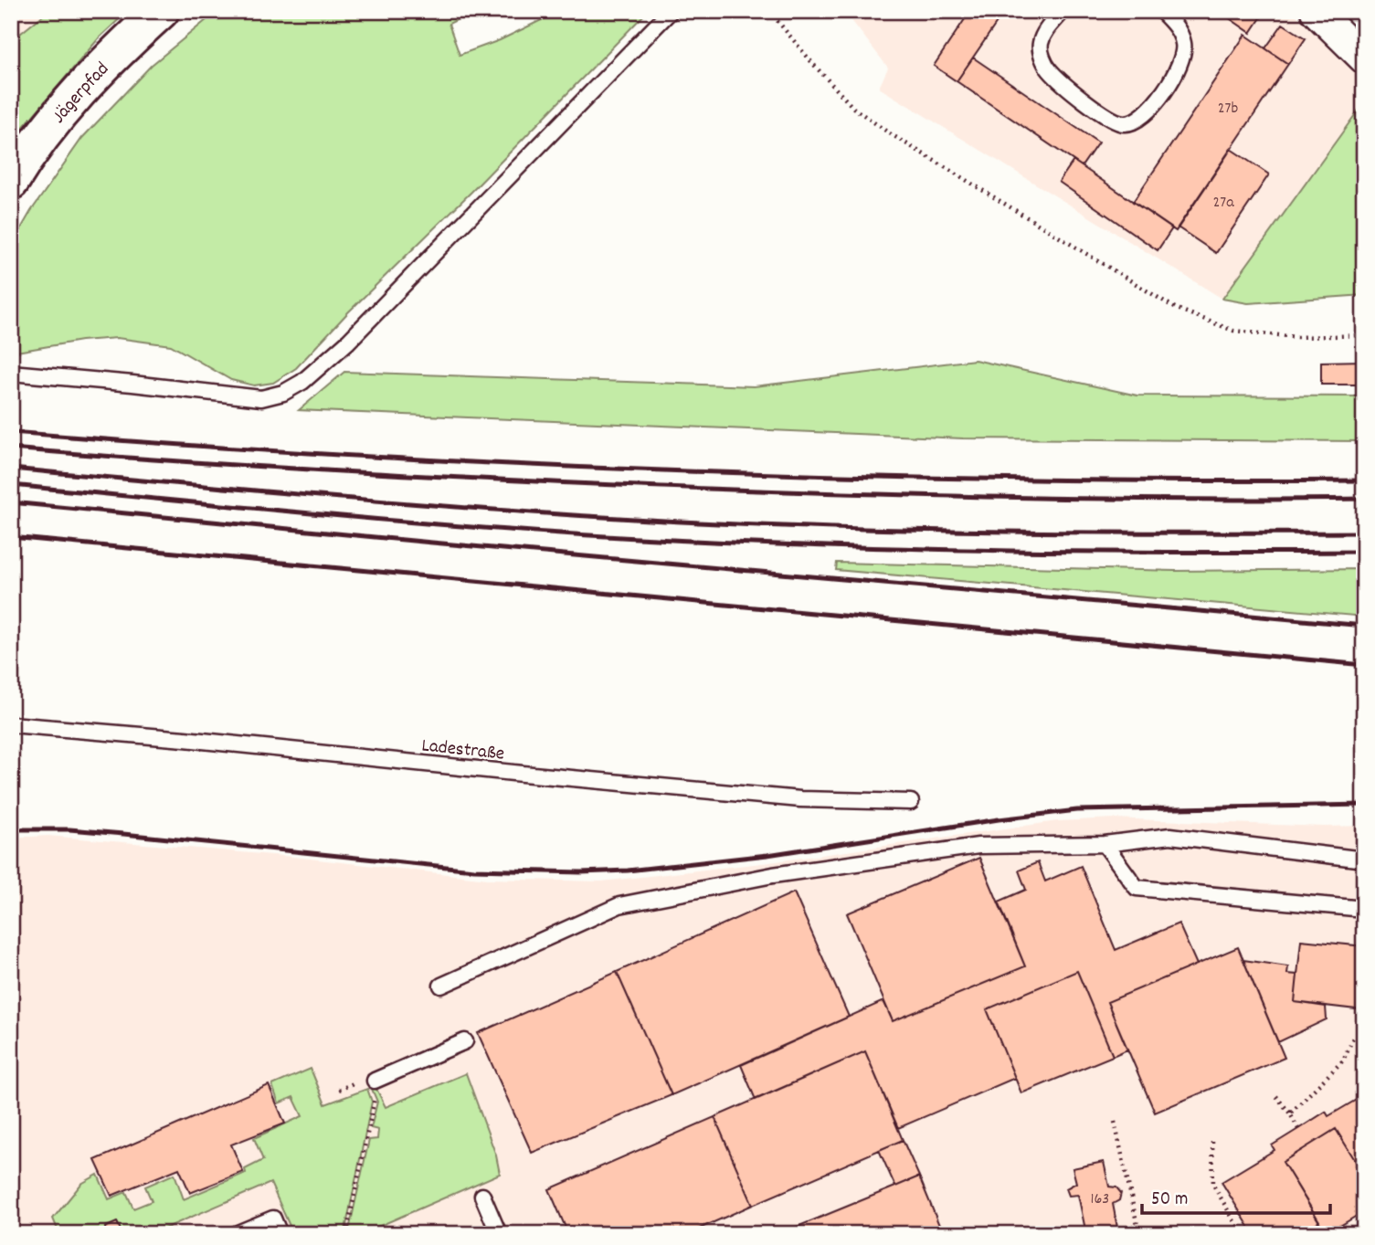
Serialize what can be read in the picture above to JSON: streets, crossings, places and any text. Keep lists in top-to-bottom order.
{
  "streets": {
    "main road": ["Jägerpfad"],
    "lane": ["Ladestraße"]
  },
  "house_numbers": ["27b", "27a", "163"],
  "scale_bar": "50 m"
}
